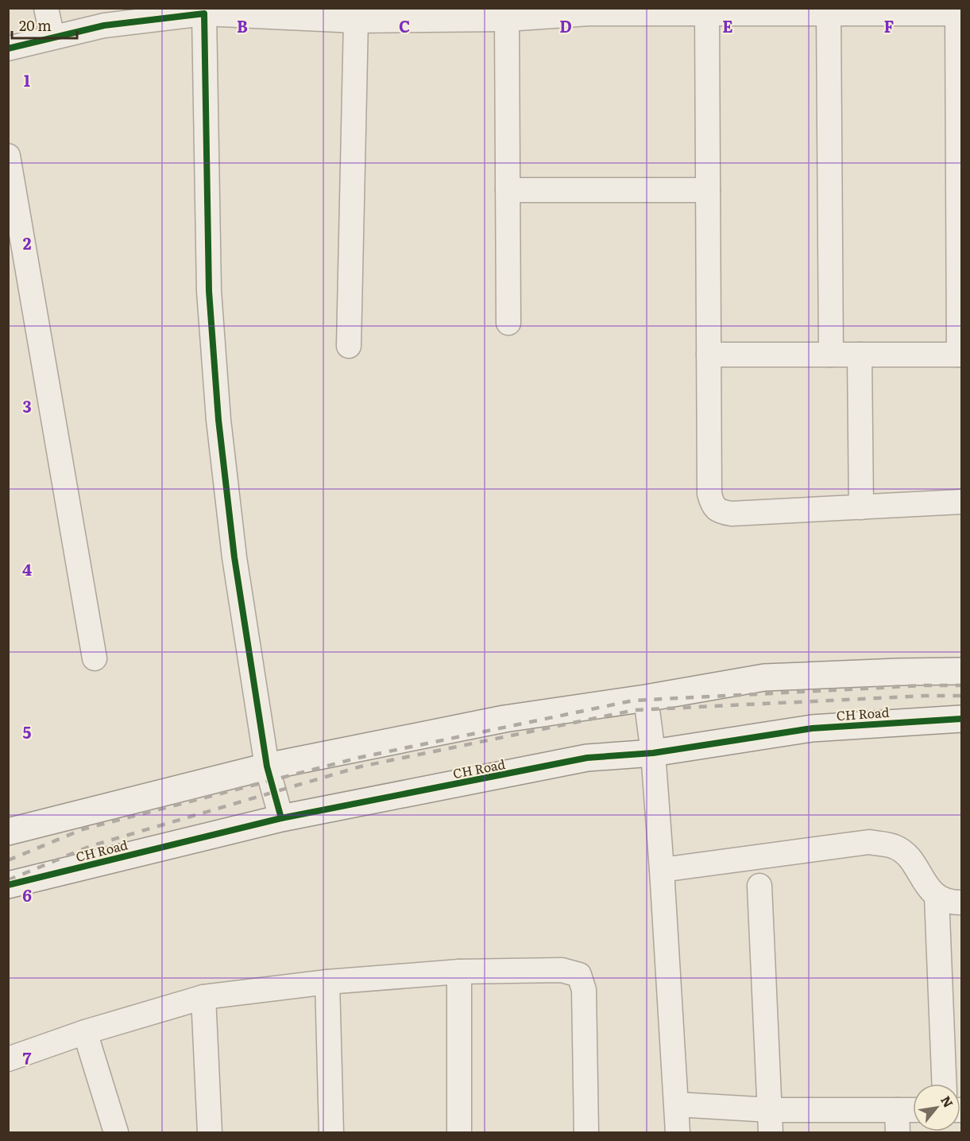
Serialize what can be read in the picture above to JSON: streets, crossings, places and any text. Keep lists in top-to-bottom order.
{
  "streets": {
    "street": ["CH Road"]
  },
  "scale_bar": "20 m",
  "north": "top right",
  "grid": {
    "columns": [
      "B",
      "C",
      "D",
      "E",
      "F"
    ],
    "rows": [
      "1",
      "2",
      "3",
      "4",
      "5",
      "6",
      "7"
    ]
  }
}
